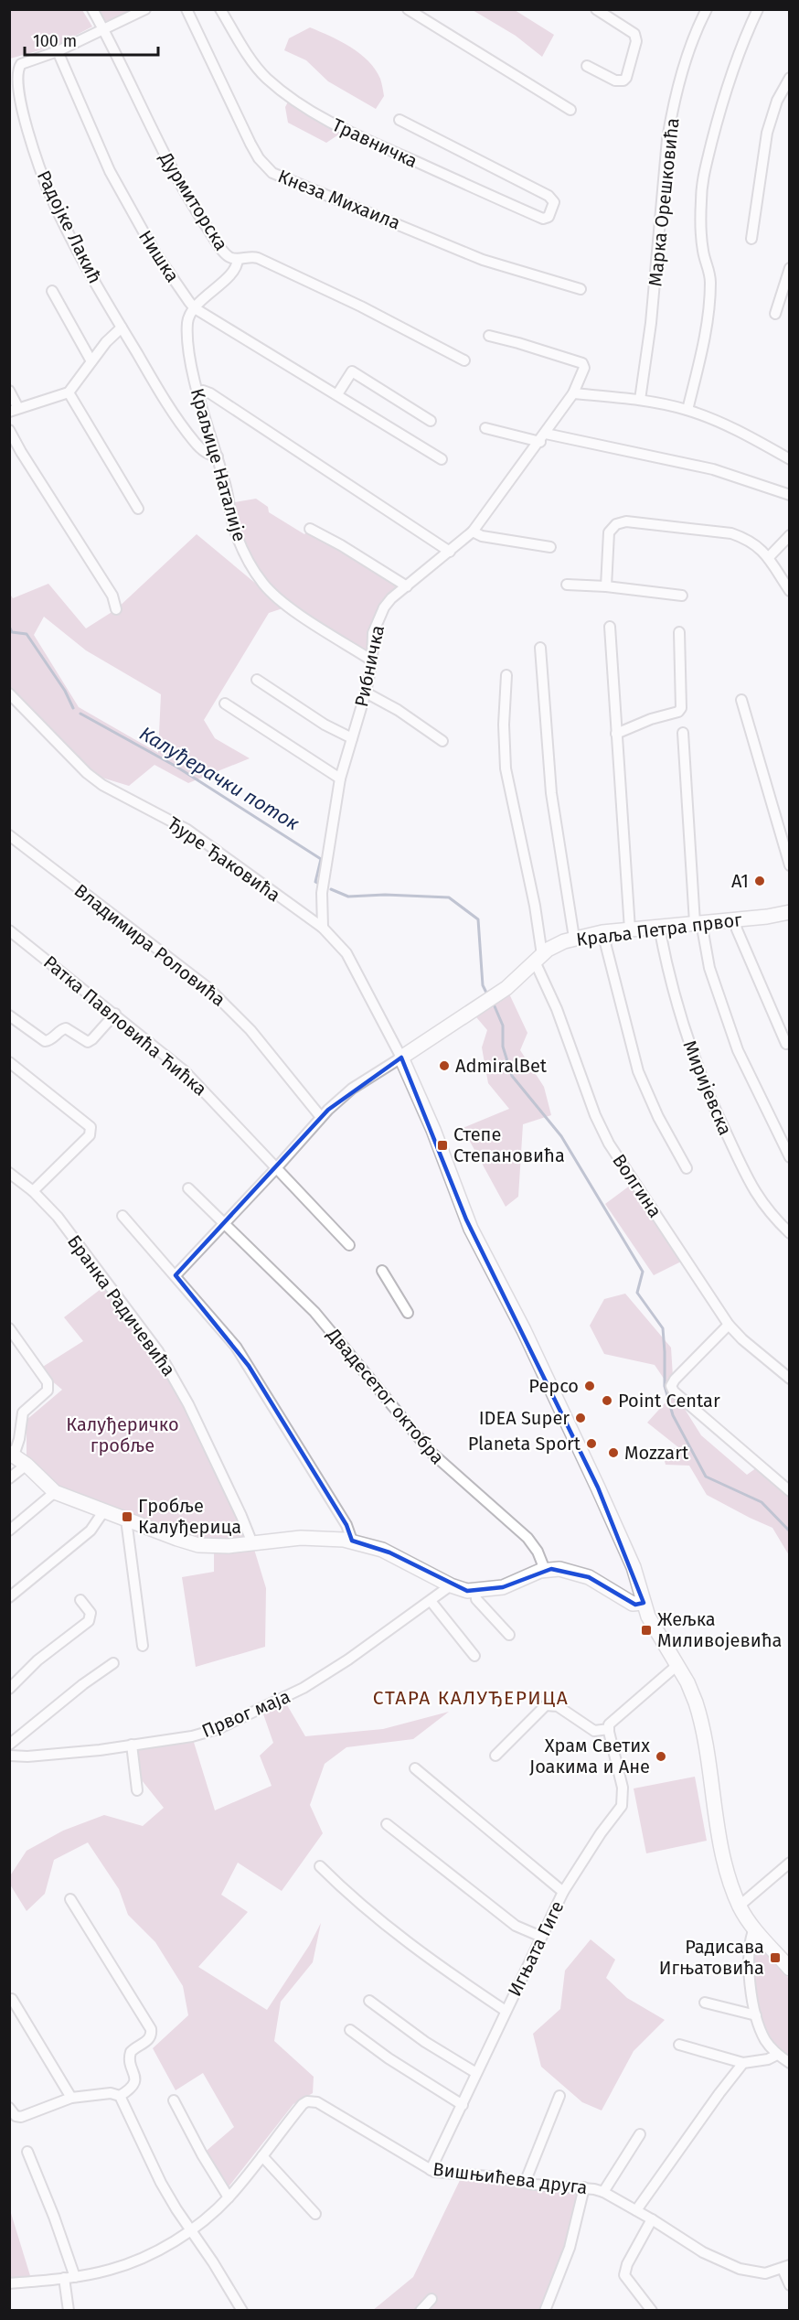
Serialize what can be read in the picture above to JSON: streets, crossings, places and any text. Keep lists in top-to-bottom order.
{
  "streets": {
    "street": [
      "Травничка",
      "Кнеза Михаила",
      "Дурмиторска",
      "Марка Орешковића",
      "Радојке Лакић",
      "Нишка",
      "Краљице Наталије",
      "Рибничка",
      "Ђуре Ђаковића",
      "Краља Петра првог",
      "Владимира Роловића",
      "Ратка Павловића Ћићка",
      "Миријевска",
      "Волгина",
      "Бранка Радичевића",
      "Двадесетог октобра",
      "Првог маја",
      "Игњата Гиге",
      "Вишњићева друга"
    ]
  },
  "crossings": [
    ["Дурмиторска", "Радојке Лакић"],
    ["Радојке Лакић", "Нишка"],
    ["Радојке Лакић", "Краљице Наталије"],
    ["Нишка", "Краљице Наталије"],
    ["Краљице Наталије", "Рибничка"],
    ["Рибничка", "Ђуре Ђаковића"],
    ["Ђуре Ђаковића", "Краља Петра првог"],
    ["Краља Петра првог", "Миријевска"],
    ["Краља Петра првог", "Волгина"],
    ["Игњата Гиге", "Вишњићева друга"]
  ],
  "districts": ["СТАРА КАЛУЂЕРИЦА"],
  "water": ["Калуђерачки поток"],
  "parks": ["Калуђеричко гробље"],
  "places": {
    "other": [
      "A1",
      "AdmiralBet",
      "Pepco",
      "Point Centar",
      "IDEA Super",
      "Planeta Sport",
      "Mozzart",
      "Храм Светих Јоакима и Ане"
    ],
    "transit": [
      "Степе Степановића",
      "Гробље Калуђерица",
      "Жељка Миливојевића",
      "Радисава Игњатовића"
    ]
  },
  "scale_bar": "100 m"
}
